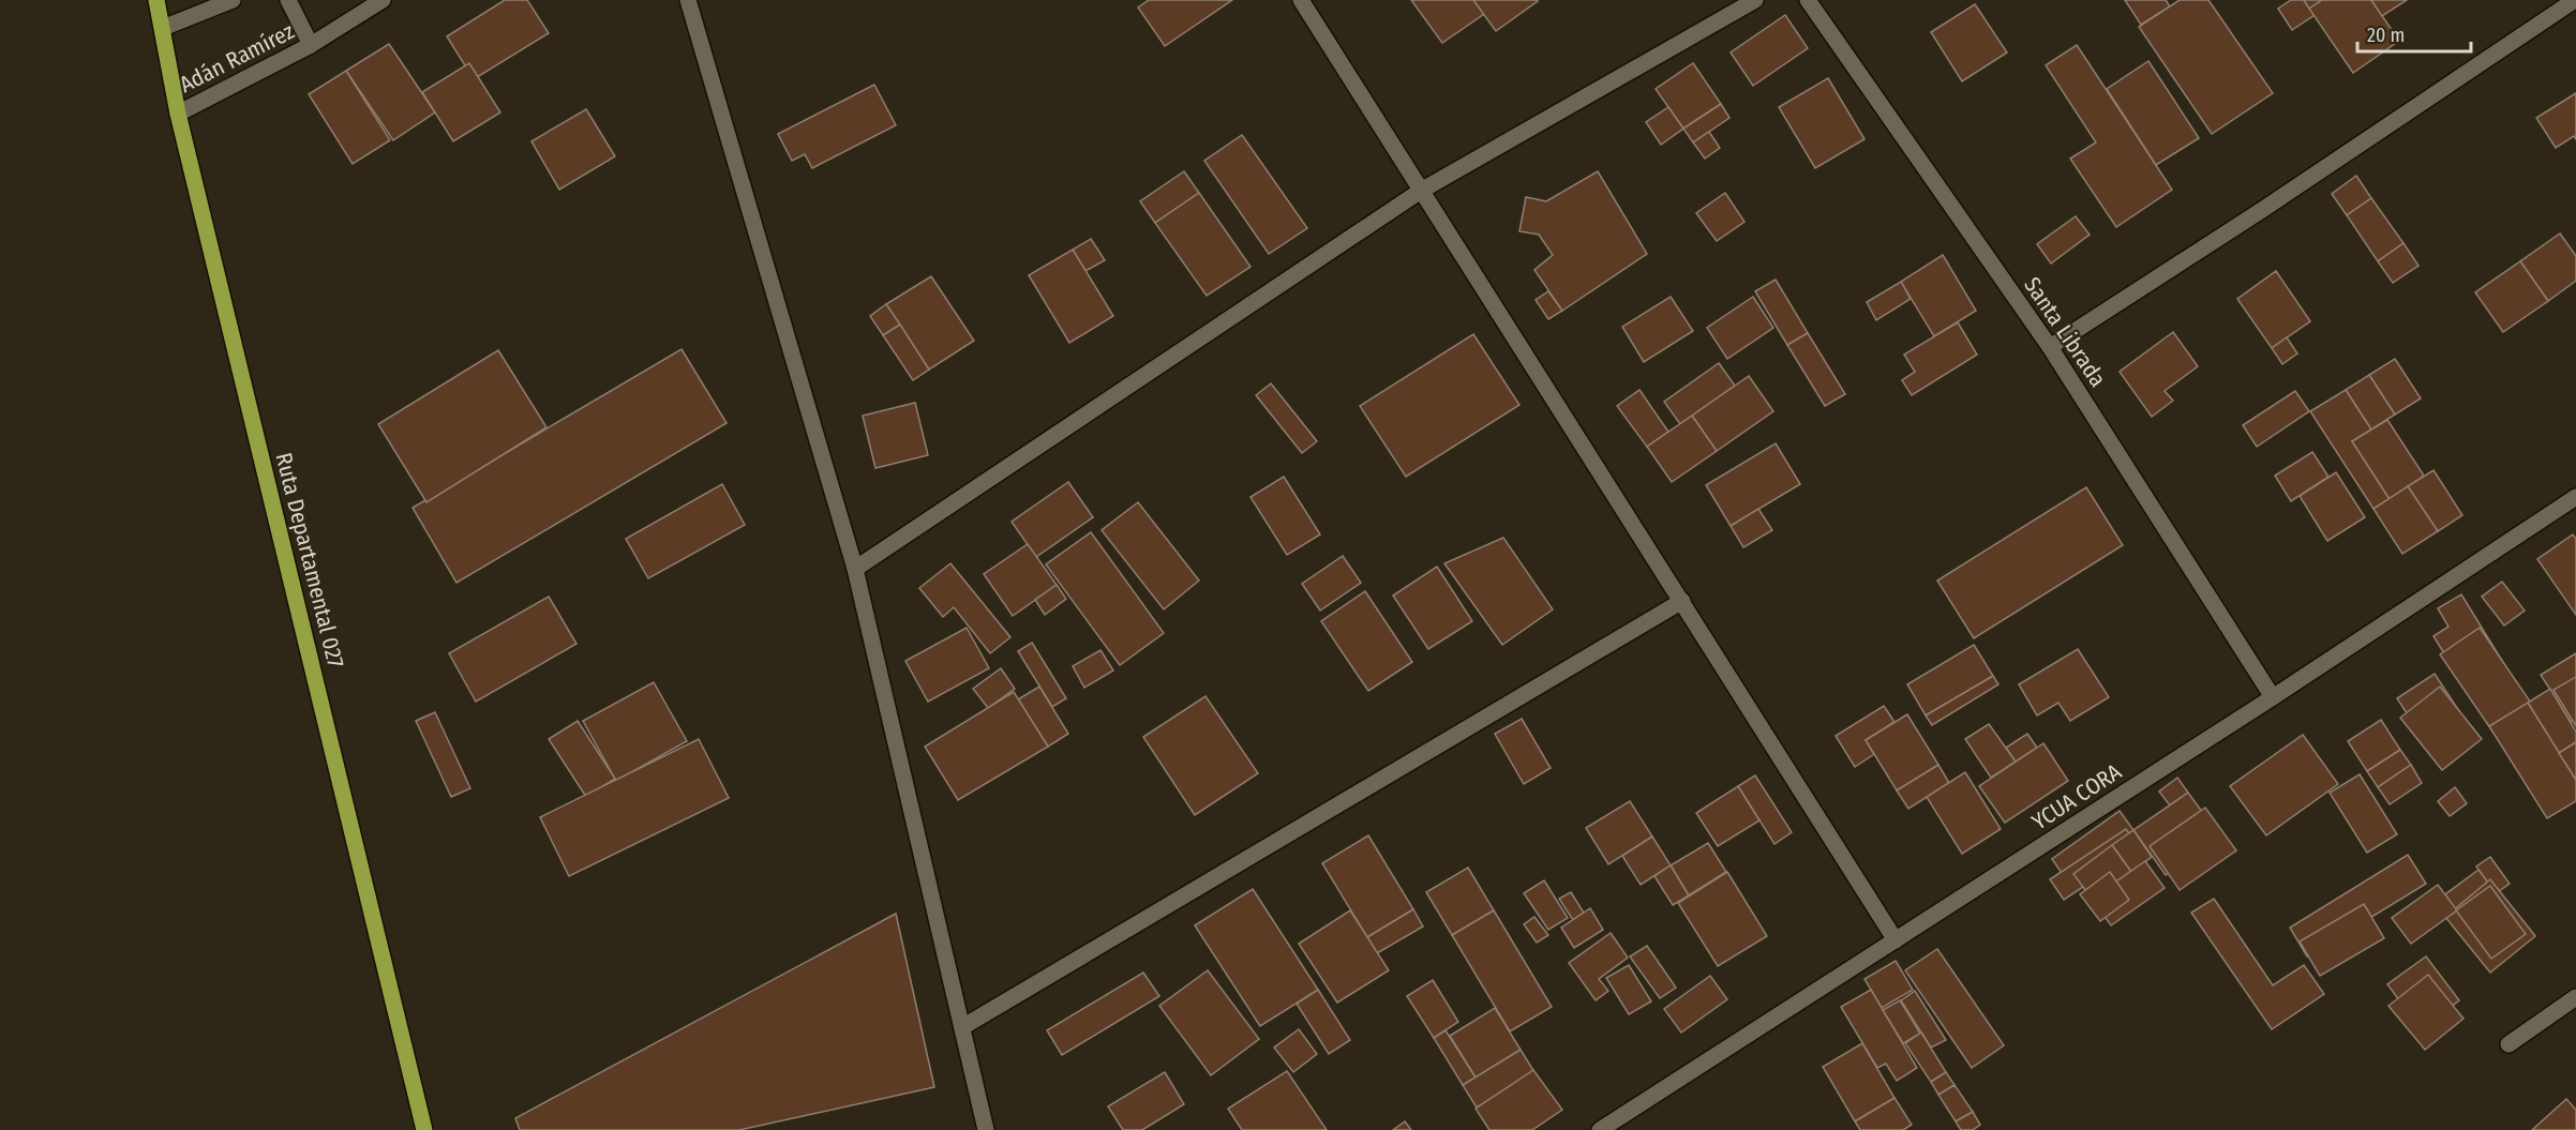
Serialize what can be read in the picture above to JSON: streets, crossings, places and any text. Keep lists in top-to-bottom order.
{
  "streets": {
    "main road": ["Ruta Departamental 027"],
    "street": ["Adán Ramírez", "Santa Librada", "YCUA CORA"]
  },
  "crossings": [
    ["Adán Ramírez", "Ruta Departamental 027"],
    ["Santa Librada", "YCUA CORA"]
  ],
  "scale_bar": "20 m"
}
